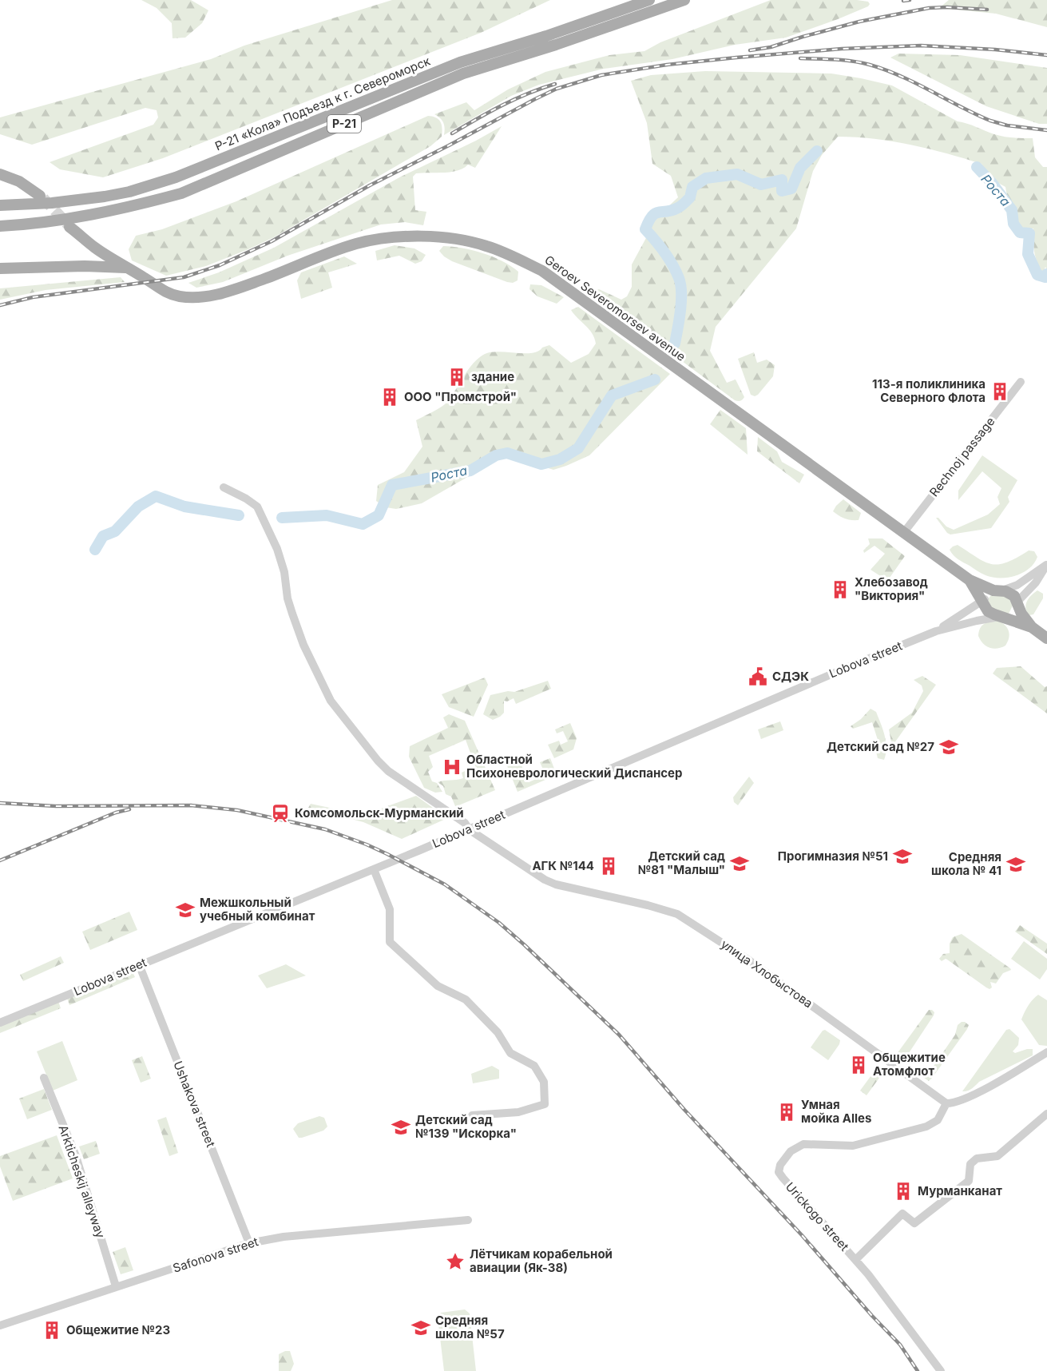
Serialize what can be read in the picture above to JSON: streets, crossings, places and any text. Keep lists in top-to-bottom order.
{
  "streets": {
    "main road": ["Р-21 «Кола» Подъезд к г. Североморск", "Р-21", "Geroev Severomorsev avenue"],
    "street": [
      "Rechnoj passage",
      "Lobova street",
      "улица Хлобыстова",
      "Ushakova street",
      "Arkticheskij alleyway",
      "Urickogo street",
      "Safonova street"
    ]
  },
  "crossings": [
    ["Geroev Severomorsev avenue", "Rechnoj passage"],
    ["Geroev Severomorsev avenue", "Lobova street"],
    ["Lobova street", "улица Хлобыстова"],
    ["Lobova street", "Ushakova street"],
    ["улица Хлобыстова", "Urickogo street"],
    ["Ushakova street", "Safonova street"],
    ["Arkticheskij alleyway", "Safonova street"]
  ],
  "water": ["Роста"],
  "places": {
    "building": [
      "здание",
      "113-я поликлиника Северного Флота",
      "ООО \"Промстрой\"",
      "Хлебозавод \"Виктория\"",
      "АГК №144",
      "Общежитие Атомфлот",
      "Умная мойка Alles",
      "Мурманканат",
      "Общежитие №23"
    ],
    "public building": ["СДЭК"],
    "school or university": [
      "Детский сад №27",
      "Прогимназия №51",
      "Детский сад №81 \"Малыш\"",
      "Средняя школа № 41",
      "Межшкольный учебный комбинат",
      "Детский сад №139 \"Искорка\"",
      "Средняя школа №57"
    ],
    "hospital": ["Областной Психоневрологический Диспансер"],
    "station": ["Комсомольск-Мурманский"],
    "place": ["Лётчикам корабельной авиации (Як-38)"]
  }
}
